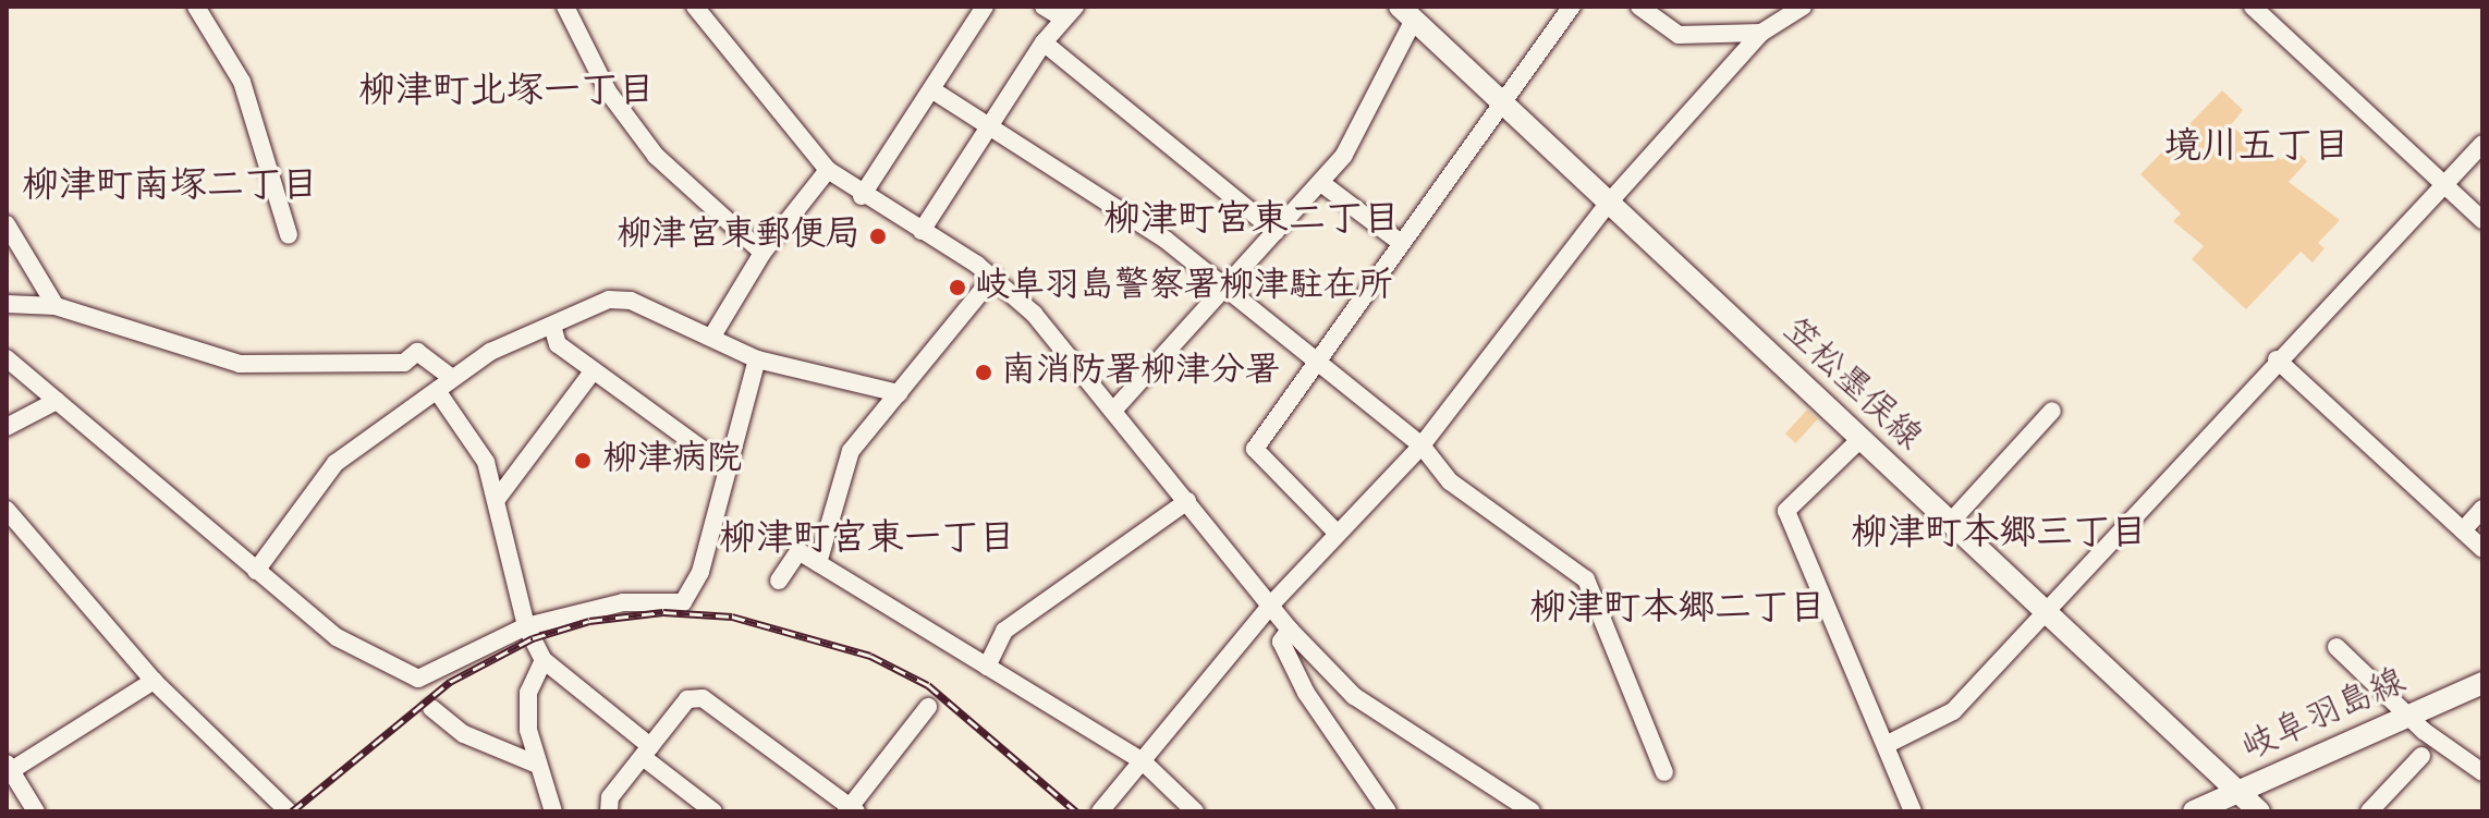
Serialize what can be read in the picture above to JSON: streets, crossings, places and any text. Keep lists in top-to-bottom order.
{
  "streets": {
    "main road": ["笠松墨俣線", "岐阜羽島線"]
  },
  "crossings": [
    ["笠松墨俣線", "岐阜羽島線"]
  ],
  "districts": [
    "柳津町北塚一丁目",
    "境川五丁目",
    "柳津町南塚二丁目",
    "柳津町宮東二丁目",
    "柳津町本郷三丁目",
    "柳津町宮東一丁目",
    "柳津町本郷二丁目"
  ],
  "places": [
    "柳津宮東郵便局",
    "岐阜羽島警察署柳津駐在所",
    "南消防署柳津分署",
    "柳津病院"
  ]
}
